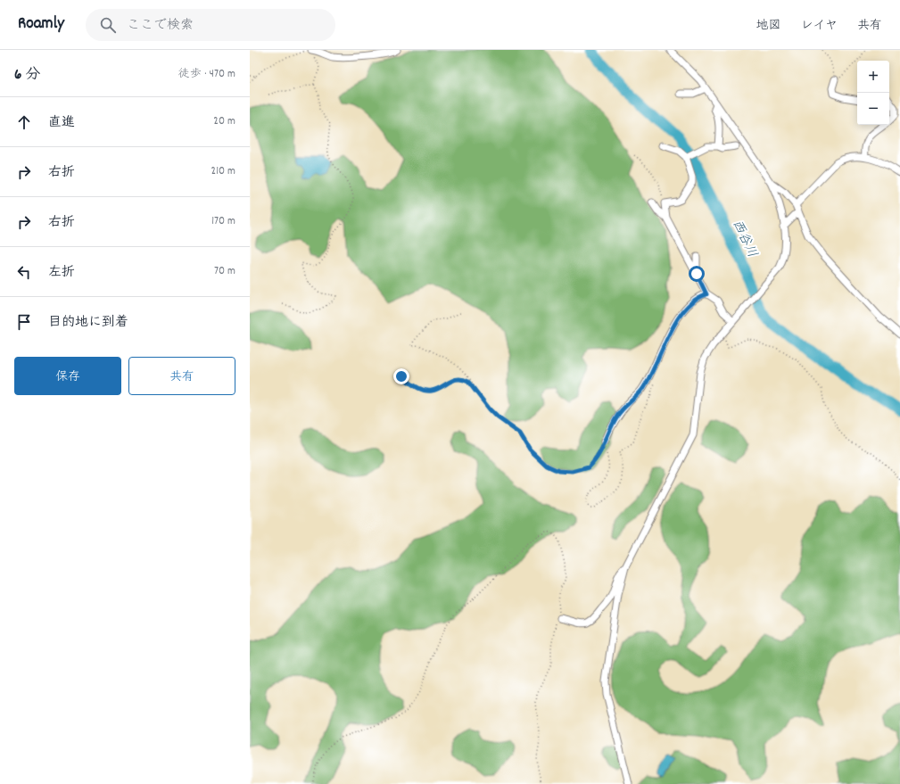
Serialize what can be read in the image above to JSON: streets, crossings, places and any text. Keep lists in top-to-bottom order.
{
  "water": ["西谷川"],
  "page": {
    "header": "Roamly",
    "search": "ここで検索",
    "nav": ["地図", "レイヤ", "共有"],
    "heading": ["6 分", "徒歩 · 470 m"],
    "map_buttons": ["+", "−"],
    "list": [
      ["直進", "20 m"],
      ["右折", "210 m"],
      ["右折", "170 m"],
      ["左折", "70 m"],
      "目的地に到着"
    ],
    "buttons": ["保存", "共有"]
  }
}
